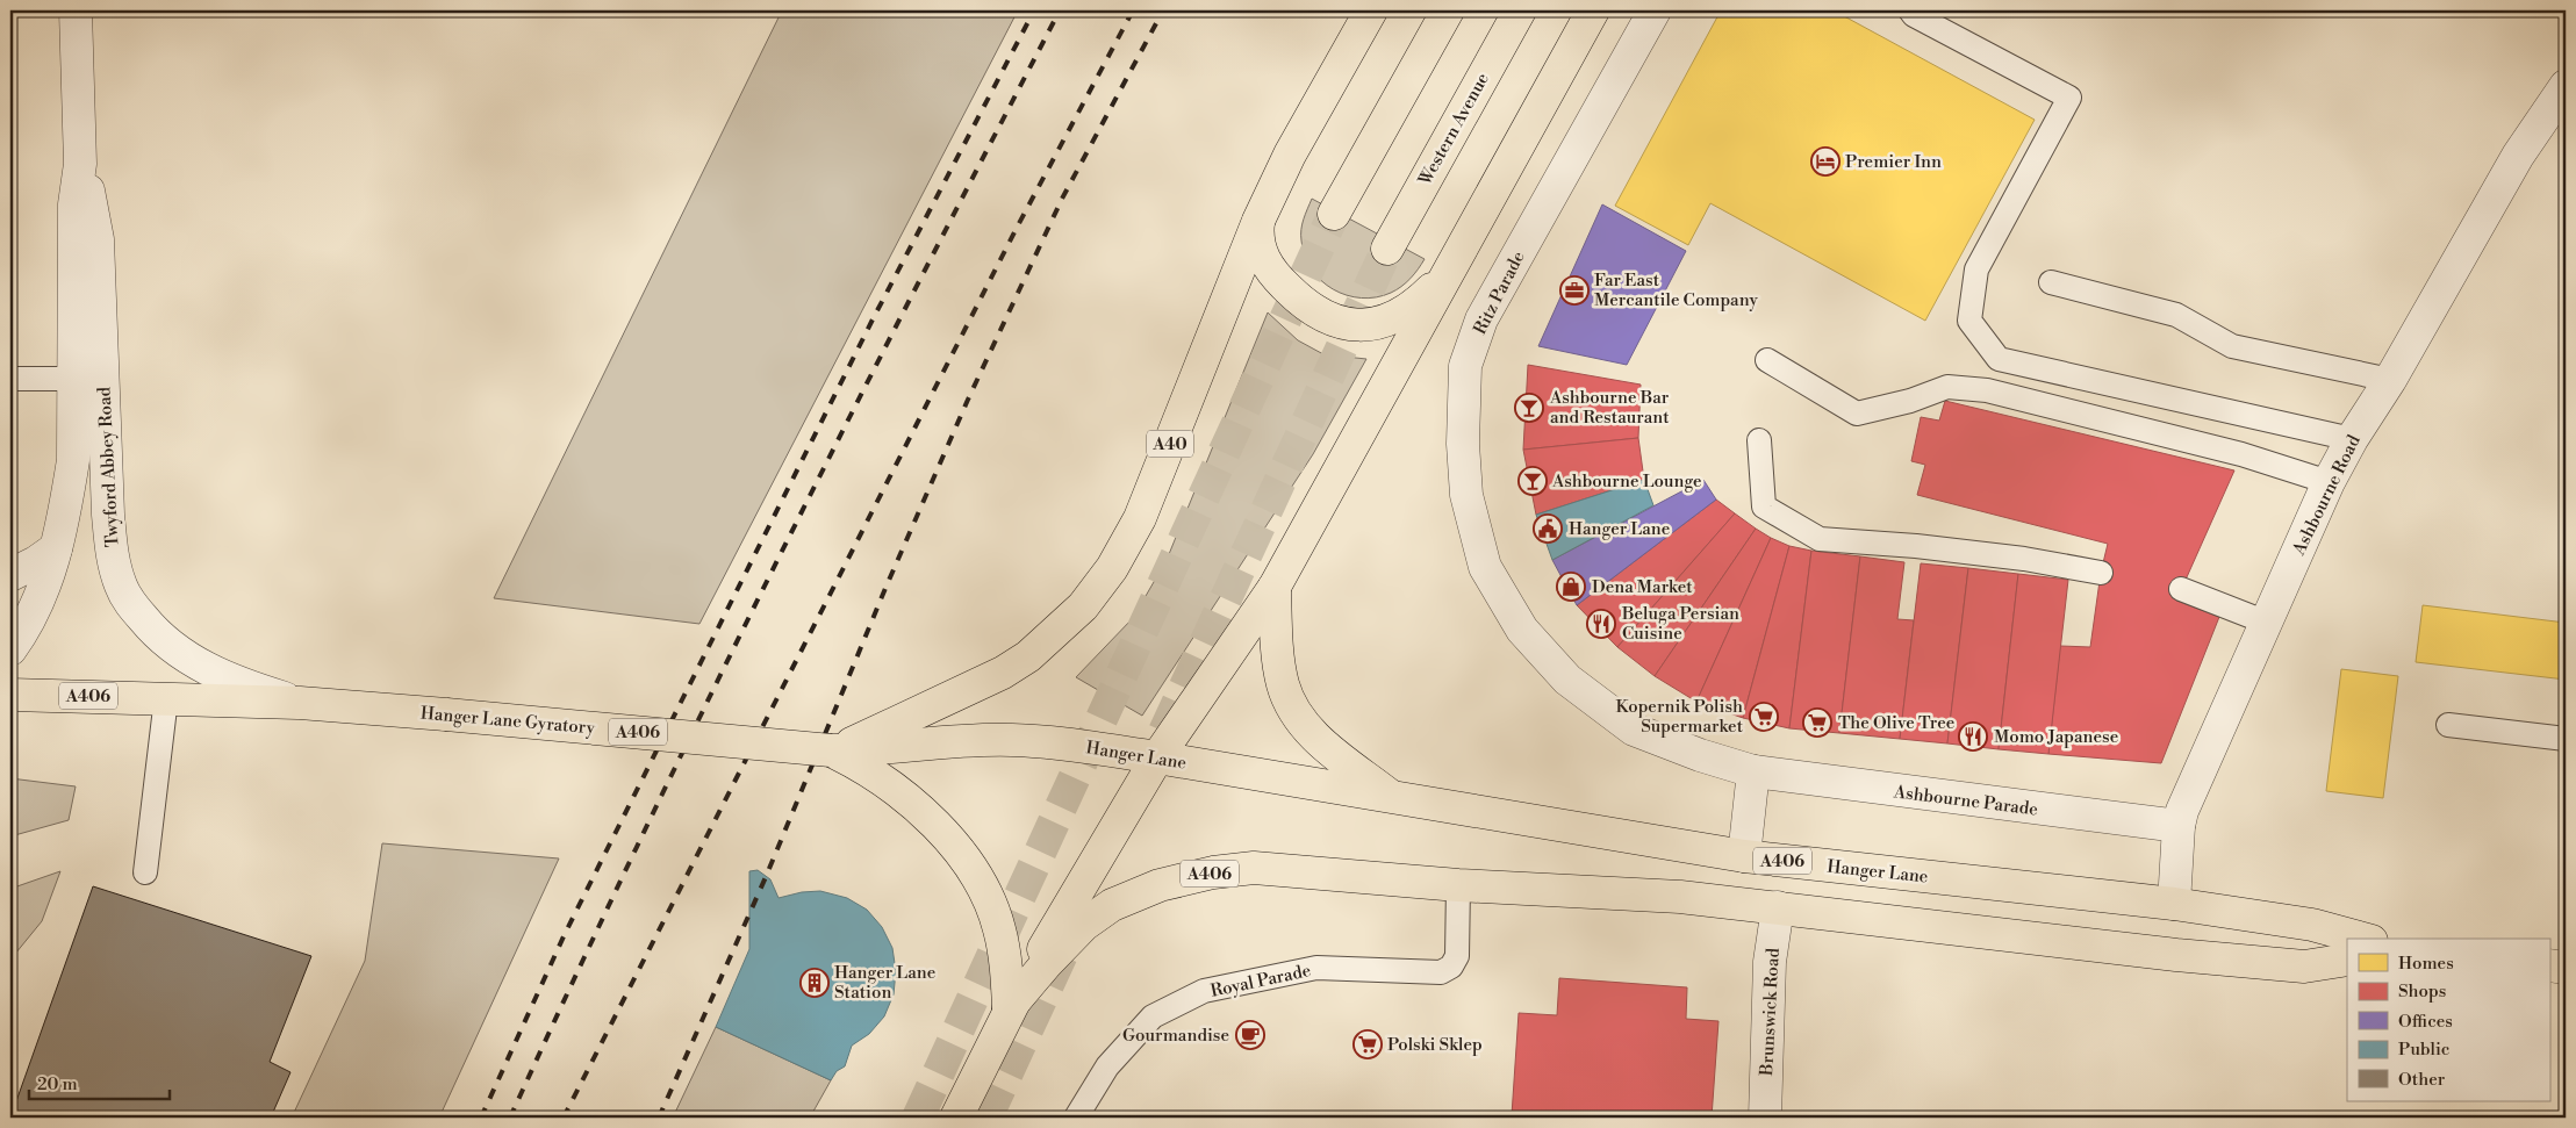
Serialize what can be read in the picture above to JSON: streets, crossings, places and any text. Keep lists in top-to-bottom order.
{
  "streets": {
    "highway": [
      "Western Avenue",
      "A40",
      "A406",
      "Hanger Lane Gyratory",
      "Hanger Lane"
    ],
    "street": [
      "Ritz Parade",
      "Twyford Abbey Road",
      "Ashbourne Road",
      "Ashbourne Parade",
      "Brunswick Road"
    ],
    "lane": ["Royal Parade"]
  },
  "crossings": [
    ["Ritz Parade", "Ashbourne Parade"],
    ["A40", "A406"],
    ["A40", "Hanger Lane Gyratory"],
    ["A40", "Hanger Lane"],
    ["Twyford Abbey Road", "Hanger Lane Gyratory"],
    ["Ashbourne Road", "Hanger Lane"],
    ["Ashbourne Road", "Ashbourne Parade"],
    ["A406", "Hanger Lane Gyratory"],
    ["A406", "Hanger Lane"],
    ["A406", "Royal Parade"],
    ["A406", "Brunswick Road"],
    ["Hanger Lane Gyratory", "Hanger Lane"]
  ],
  "places": {
    "hotel": ["Premier Inn"],
    "office": ["Far East Mercantile Company"],
    "bar": ["Ashbourne Bar and Restaurant", "Ashbourne Lounge"],
    "public building": ["Hanger Lane"],
    "shop": ["Dena Market"],
    "restaurant": ["Beluga Persian Cuisine", "Momo Japanese"],
    "supermarket": ["Kopernik Polish Supermarket", "The Olive Tree", "Polski Sklep"],
    "building": ["Hanger Lane Station"],
    "cafe": ["Gourmandise"]
  },
  "legend": [
    "Homes",
    "Shops",
    "Offices",
    "Public",
    "Other"
  ],
  "scale_bar": "20 m"
}
